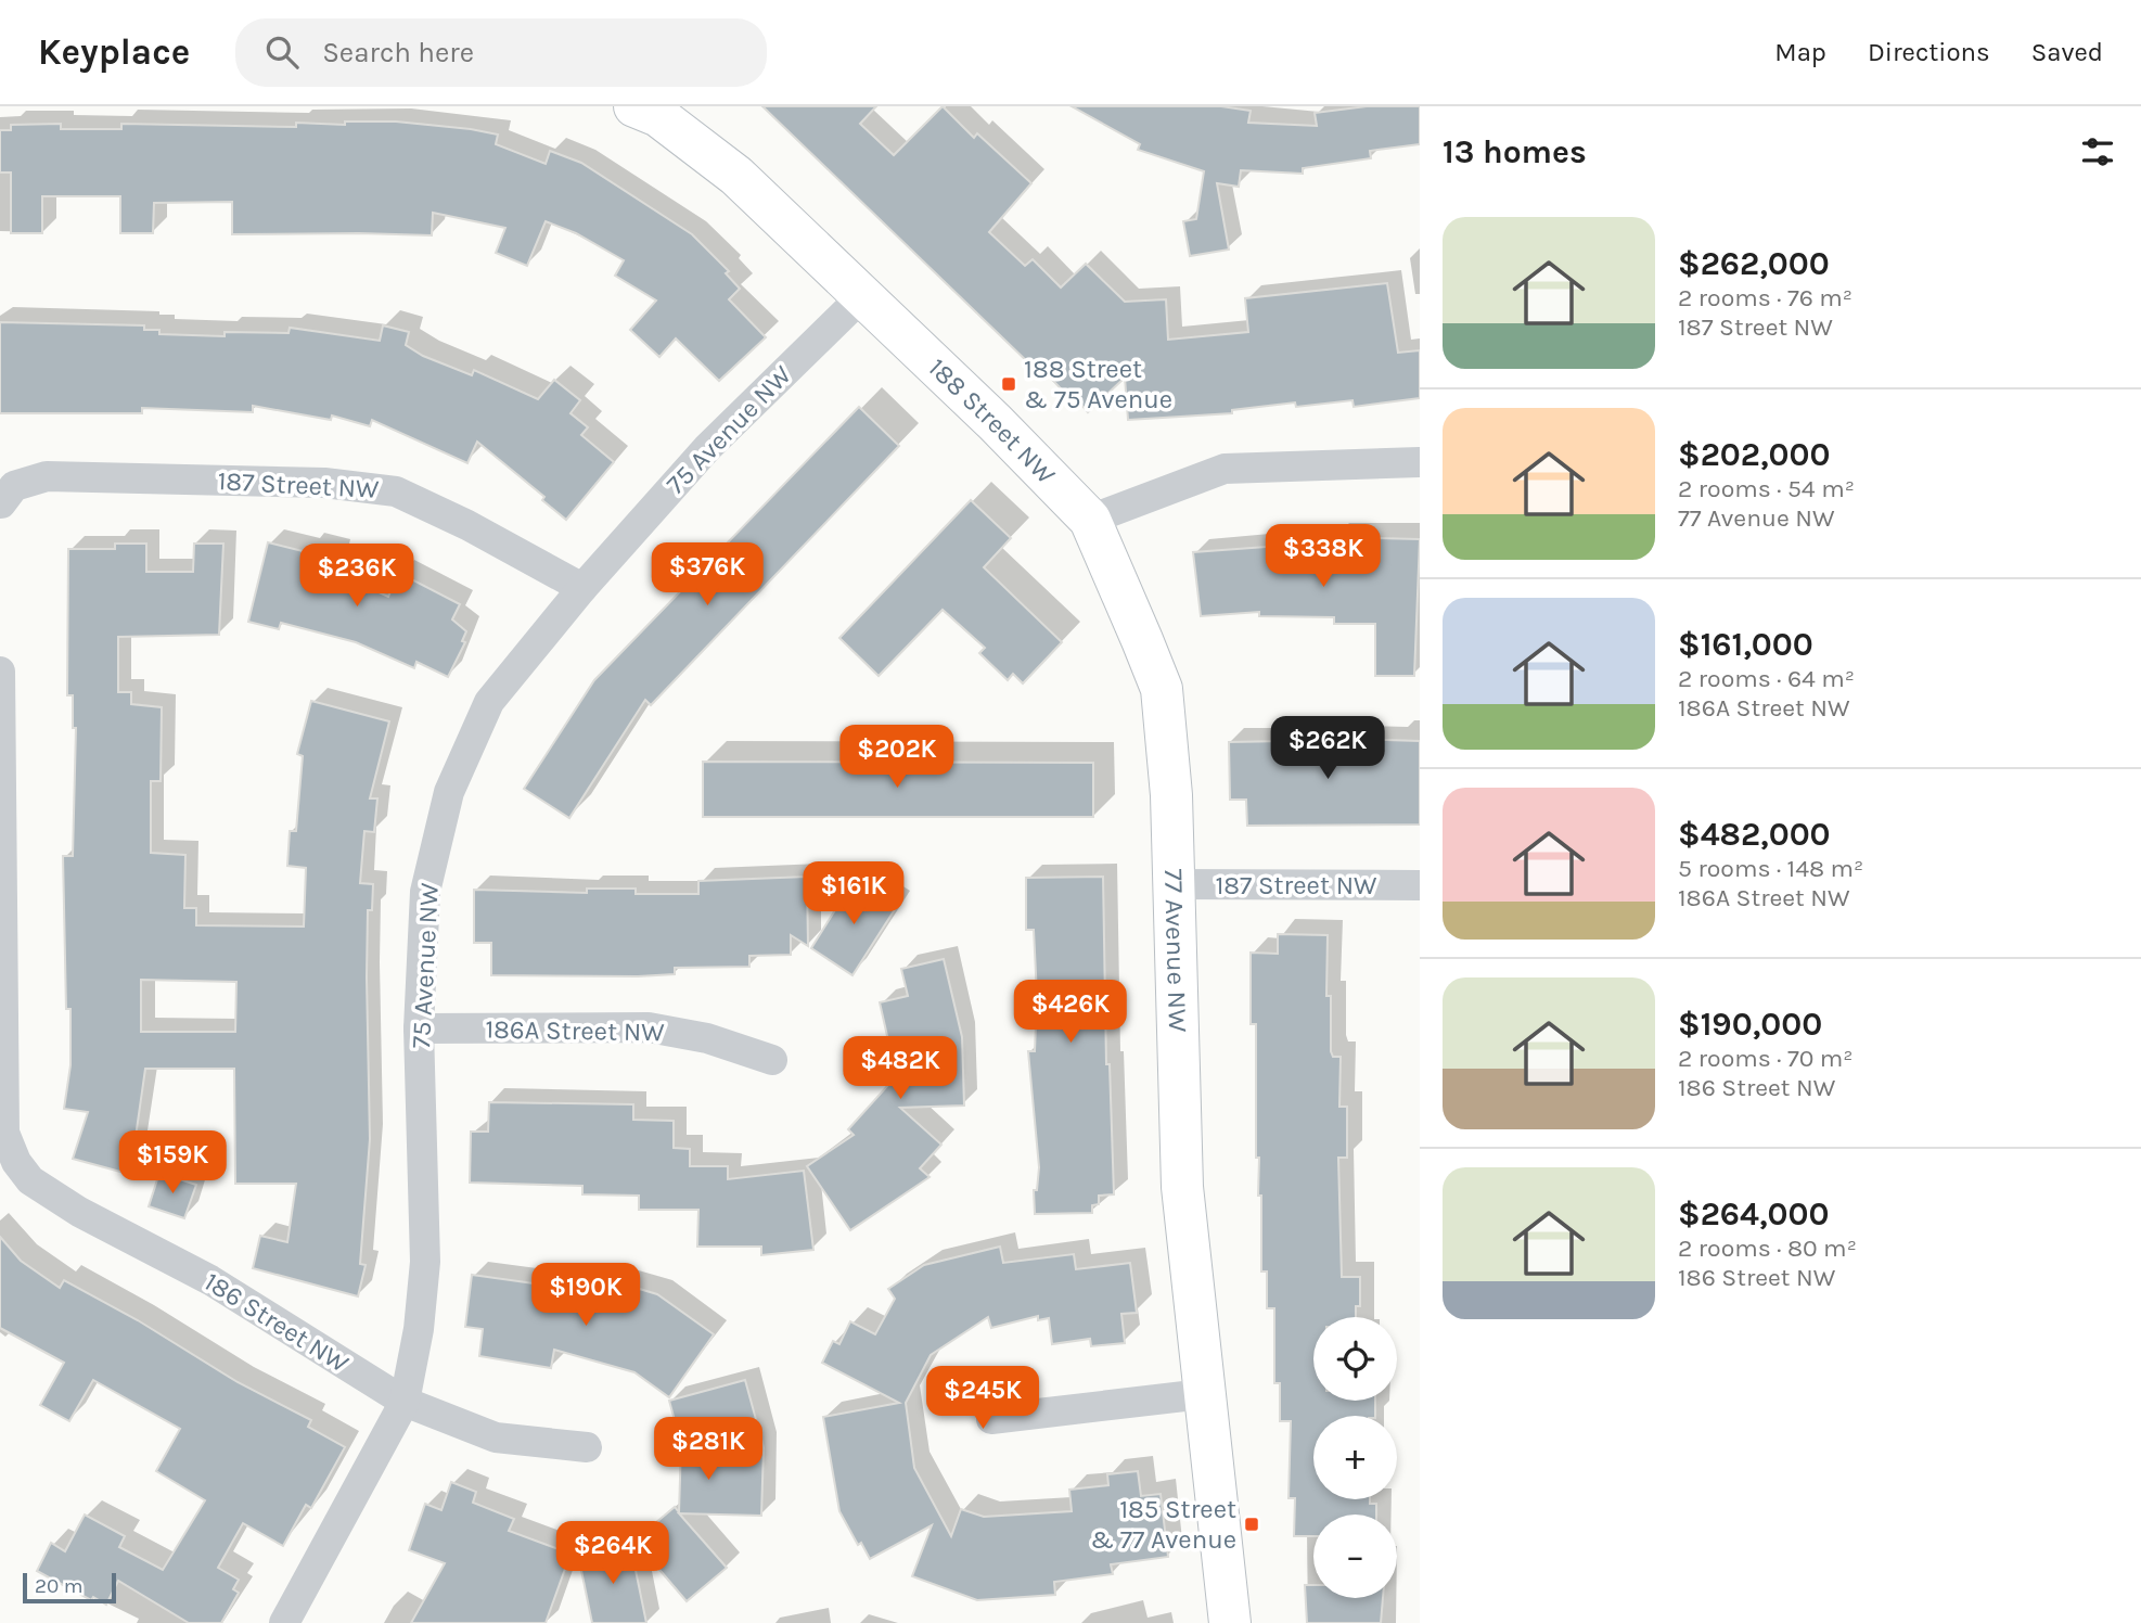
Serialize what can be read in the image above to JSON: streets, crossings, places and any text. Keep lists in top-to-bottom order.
{
  "streets": {
    "street": [
      "188 Street NW",
      "75 Avenue NW",
      "187 Street NW",
      "77 Avenue NW",
      "186A Street NW",
      "186 Street NW"
    ]
  },
  "crossings": [
    ["188 Street NW", "75 Avenue NW"],
    ["188 Street NW", "77 Avenue NW"],
    ["75 Avenue NW", "187 Street NW"],
    ["75 Avenue NW", "186A Street NW"],
    ["75 Avenue NW", "186 Street NW"],
    ["187 Street NW", "77 Avenue NW"]
  ],
  "places": {
    "transit": ["188 Street & 75 Avenue", "185 Street & 77 Avenue"]
  },
  "scale_bar": "20 m",
  "page": {
    "header": "Keyplace",
    "search": "Search here",
    "nav": ["Map", "Directions", "Saved"],
    "heading": "13 homes",
    "list": [
      {
        "name": "$262,000",
        "note": "2 rooms · 76 m² · 187 Street NW"
      },
      {
        "name": "$202,000",
        "note": "2 rooms · 54 m² · 77 Avenue NW"
      },
      {
        "name": "$161,000",
        "note": "2 rooms · 64 m² · 186A Street NW"
      },
      {
        "name": "$482,000",
        "note": "5 rooms · 148 m² · 186A Street NW"
      },
      {
        "name": "$190,000",
        "note": "2 rooms · 70 m² · 186 Street NW"
      },
      {
        "name": "$264,000",
        "note": "2 rooms · 80 m² · 186 Street NW"
      }
    ],
    "price": [
      "$338K",
      "$376K",
      "$236K",
      "$262K",
      "$202K",
      "$161K",
      "$426K",
      "$482K",
      "$159K",
      "$190K",
      "$245K",
      "$281K",
      "$264K"
    ],
    "map_buttons": ["+", "−"],
    "scale": "20 m"
  }
}
